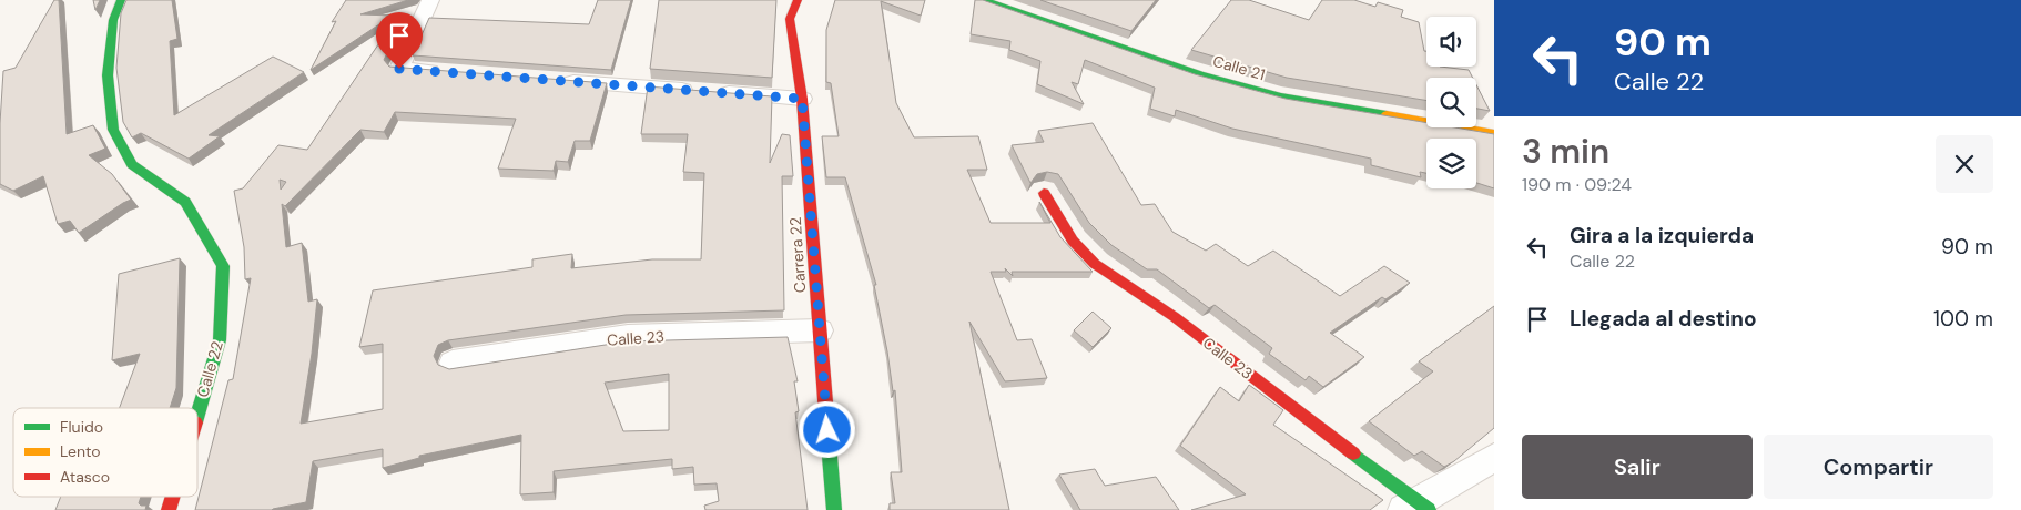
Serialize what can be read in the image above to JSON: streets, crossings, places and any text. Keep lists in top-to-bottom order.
{
  "streets": {
    "street": [
      "Calle 21",
      "Carrera 22",
      "Calle 23",
      "Calle 22"
    ]
  },
  "crossings": [
    ["Carrera 22", "Calle 23"]
  ],
  "legend": ["Fluido", "Lento", "Atasco"],
  "page": {
    "turn": ["90 m", "Calle 22"],
    "heading": ["3 min", "190 m · 09:24"],
    "list": [
      {
        "name": "Gira a la izquierda",
        "note": "Calle 22",
        "value": "90 m"
      },
      {
        "name": "Llegada al destino",
        "value": "100 m"
      }
    ],
    "buttons": ["Salir", "Compartir"]
  }
}
